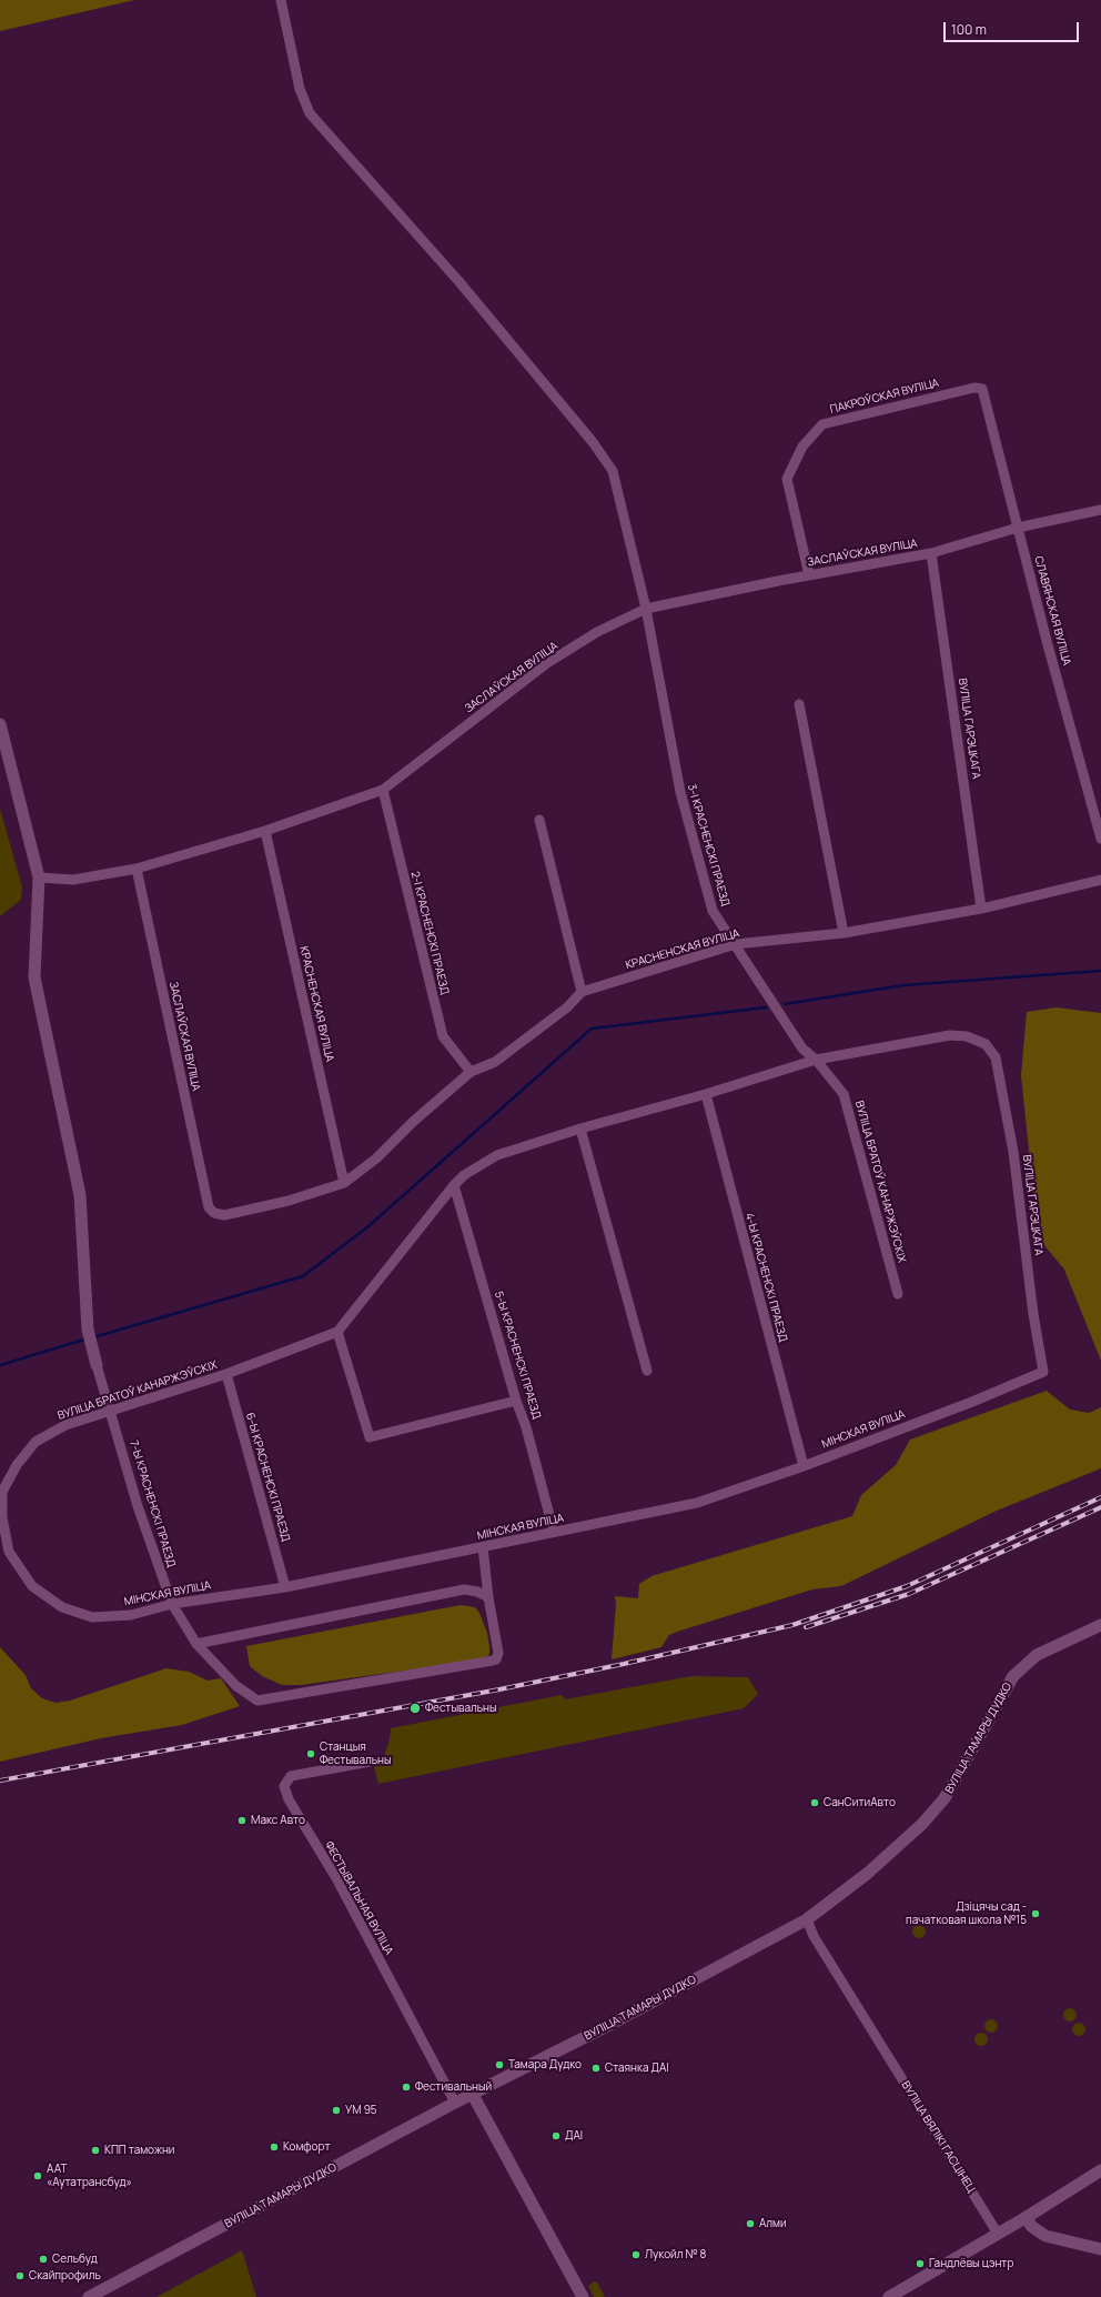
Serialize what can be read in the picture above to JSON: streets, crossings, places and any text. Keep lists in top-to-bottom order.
{
  "streets": {
    "street": [
      "ПАКРОЎСКАЯ ВУЛІЦА",
      "ЗАСЛАЎСКАЯ ВУЛІЦА",
      "СЛАВЯНСКАЯ ВУЛІЦА",
      "ВУЛІЦА ГАРЭЦКАГА",
      "3-І КРАСНЕНСКІ ПРАЕЗД",
      "2-І КРАСНЕНСКІ ПРАЕЗД",
      "КРАСНЕНСКАЯ ВУЛІЦА",
      "ВУЛІЦА БРАТОЎ КАНАРЖЭЎСКІХ",
      "4-Ы КРАСНЕНСКІ ПРАЕЗД",
      "5-Ы КРАСНЕНСКІ ПРАЕЗД",
      "МІНСКАЯ ВУЛІЦА",
      "6-Ы КРАСНЕНСКІ ПРАЕЗД",
      "7-Ы КРАСНЕНСКІ ПРАЕЗД",
      "ВУЛІЦА ТАМАРЫ ДУДКО",
      "ФЕСТЫВАЛЬНАЯ ВУЛІЦА",
      "ВУЛІЦА ВЯЛІКІ ГАСЦІНЕЦ"
    ]
  },
  "crossings": [
    ["ПАКРОЎСКАЯ ВУЛІЦА", "ЗАСЛАЎСКАЯ ВУЛІЦА"],
    ["ПАКРОЎСКАЯ ВУЛІЦА", "СЛАВЯНСКАЯ ВУЛІЦА"],
    ["ЗАСЛАЎСКАЯ ВУЛІЦА", "СЛАВЯНСКАЯ ВУЛІЦА"],
    ["ЗАСЛАЎСКАЯ ВУЛІЦА", "ВУЛІЦА ГАРЭЦКАГА"],
    ["ЗАСЛАЎСКАЯ ВУЛІЦА", "3-І КРАСНЕНСКІ ПРАЕЗД"],
    ["ЗАСЛАЎСКАЯ ВУЛІЦА", "2-І КРАСНЕНСКІ ПРАЕЗД"],
    ["ЗАСЛАЎСКАЯ ВУЛІЦА", "КРАСНЕНСКАЯ ВУЛІЦА"],
    ["ВУЛІЦА ГАРЭЦКАГА", "3-І КРАСНЕНСКІ ПРАЕЗД"],
    ["ВУЛІЦА ГАРЭЦКАГА", "КРАСНЕНСКАЯ ВУЛІЦА"],
    ["ВУЛІЦА ГАРЭЦКАГА", "ВУЛІЦА БРАТОЎ КАНАРЖЭЎСКІХ"],
    ["ВУЛІЦА ГАРЭЦКАГА", "МІНСКАЯ ВУЛІЦА"],
    ["3-І КРАСНЕНСКІ ПРАЕЗД", "КРАСНЕНСКАЯ ВУЛІЦА"],
    ["3-І КРАСНЕНСКІ ПРАЕЗД", "ВУЛІЦА БРАТОЎ КАНАРЖЭЎСКІХ"],
    ["2-І КРАСНЕНСКІ ПРАЕЗД", "КРАСНЕНСКАЯ ВУЛІЦА"],
    ["ВУЛІЦА БРАТОЎ КАНАРЖЭЎСКІХ", "МІНСКАЯ ВУЛІЦА"],
    ["ВУЛІЦА БРАТОЎ КАНАРЖЭЎСКІХ", "6-Ы КРАСНЕНСКІ ПРАЕЗД"],
    ["ВУЛІЦА БРАТОЎ КАНАРЖЭЎСКІХ", "7-Ы КРАСНЕНСКІ ПРАЕЗД"],
    ["4-Ы КРАСНЕНСКІ ПРАЕЗД", "МІНСКАЯ ВУЛІЦА"],
    ["5-Ы КРАСНЕНСКІ ПРАЕЗД", "МІНСКАЯ ВУЛІЦА"],
    ["МІНСКАЯ ВУЛІЦА", "6-Ы КРАСНЕНСКІ ПРАЕЗД"],
    ["МІНСКАЯ ВУЛІЦА", "7-Ы КРАСНЕНСКІ ПРАЕЗД"],
    ["ВУЛІЦА ТАМАРЫ ДУДКО", "ФЕСТЫВАЛЬНАЯ ВУЛІЦА"],
    ["ВУЛІЦА ТАМАРЫ ДУДКО", "ВУЛІЦА ВЯЛІКІ ГАСЦІНЕЦ"]
  ],
  "places": [
    "Фестывальны",
    "Станцыя Фестывальны",
    "СанСитиАвто",
    "Макс Авто",
    "Дзіцячы сад - пачатковая школа №15",
    "Тамара Дудко",
    "Стаянка ДАІ",
    "Фестивальный",
    "УМ 95",
    "ДАІ",
    "Комфорт",
    "КПП таможни",
    "ААТ «Аутатрансбуд»",
    "Алми",
    "Лукойл № 8",
    "Сельбуд",
    "Гандлёвы цэнтр",
    "Скайпрофиль"
  ],
  "scale_bar": "100 m"
}
